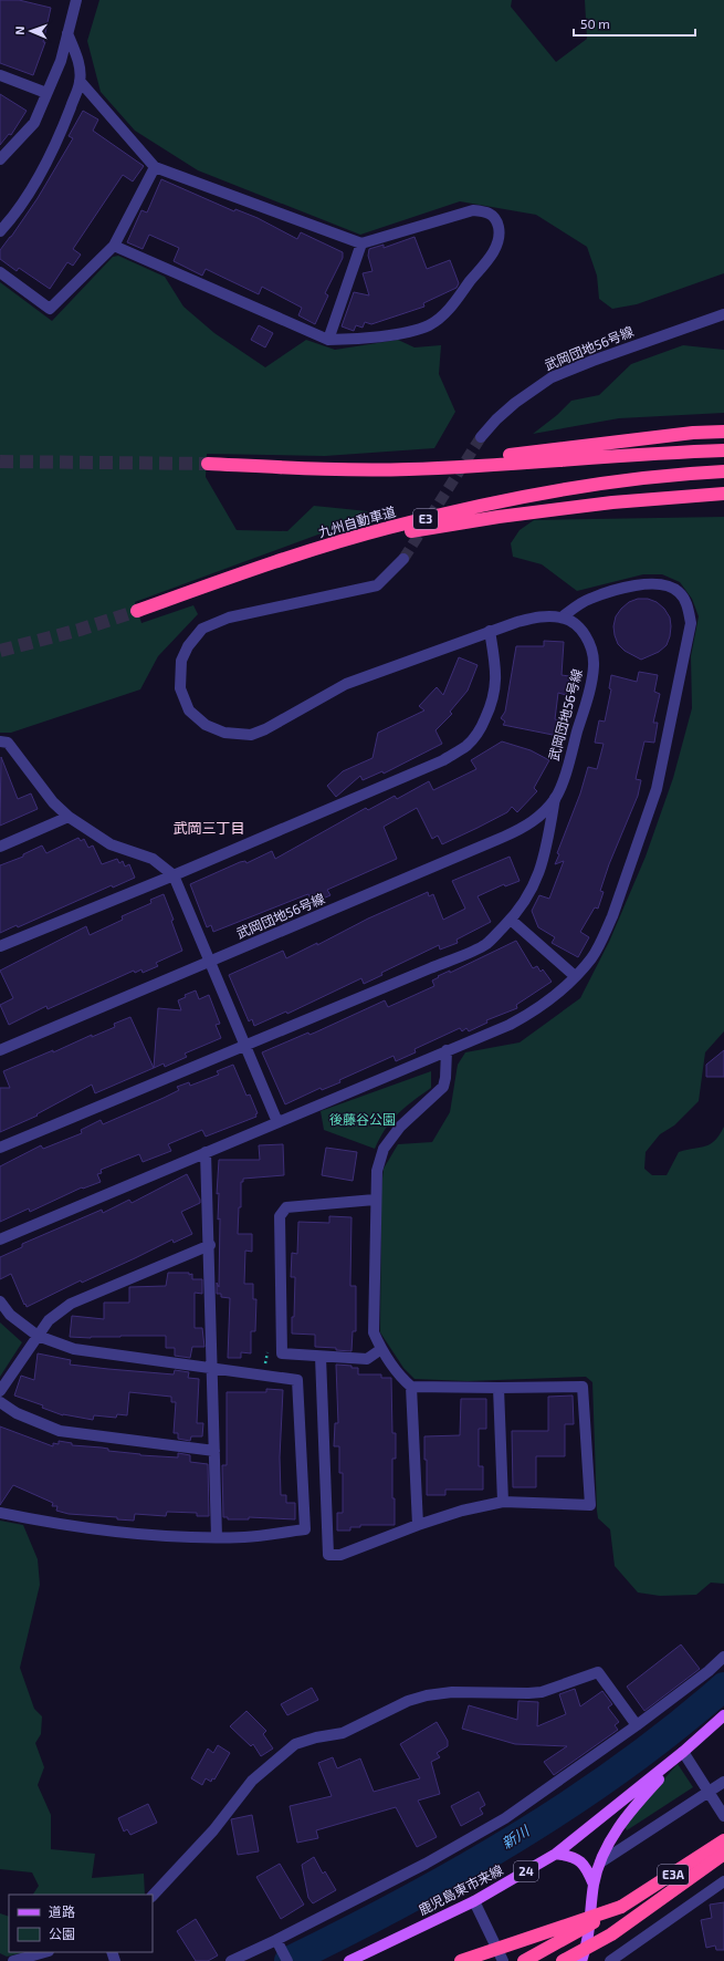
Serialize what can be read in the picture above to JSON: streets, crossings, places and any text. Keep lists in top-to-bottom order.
{
  "streets": {
    "highway": ["E3", "九州自動車道", "E3A"],
    "main road": ["24", "鹿児島東市来線"],
    "street": ["武岡団地56号線"]
  },
  "districts": ["武岡三丁目"],
  "water": ["新川"],
  "parks": ["後藤谷公園"],
  "legend": ["道路", "公園"],
  "scale_bar": "50 m",
  "north": "left"
}
